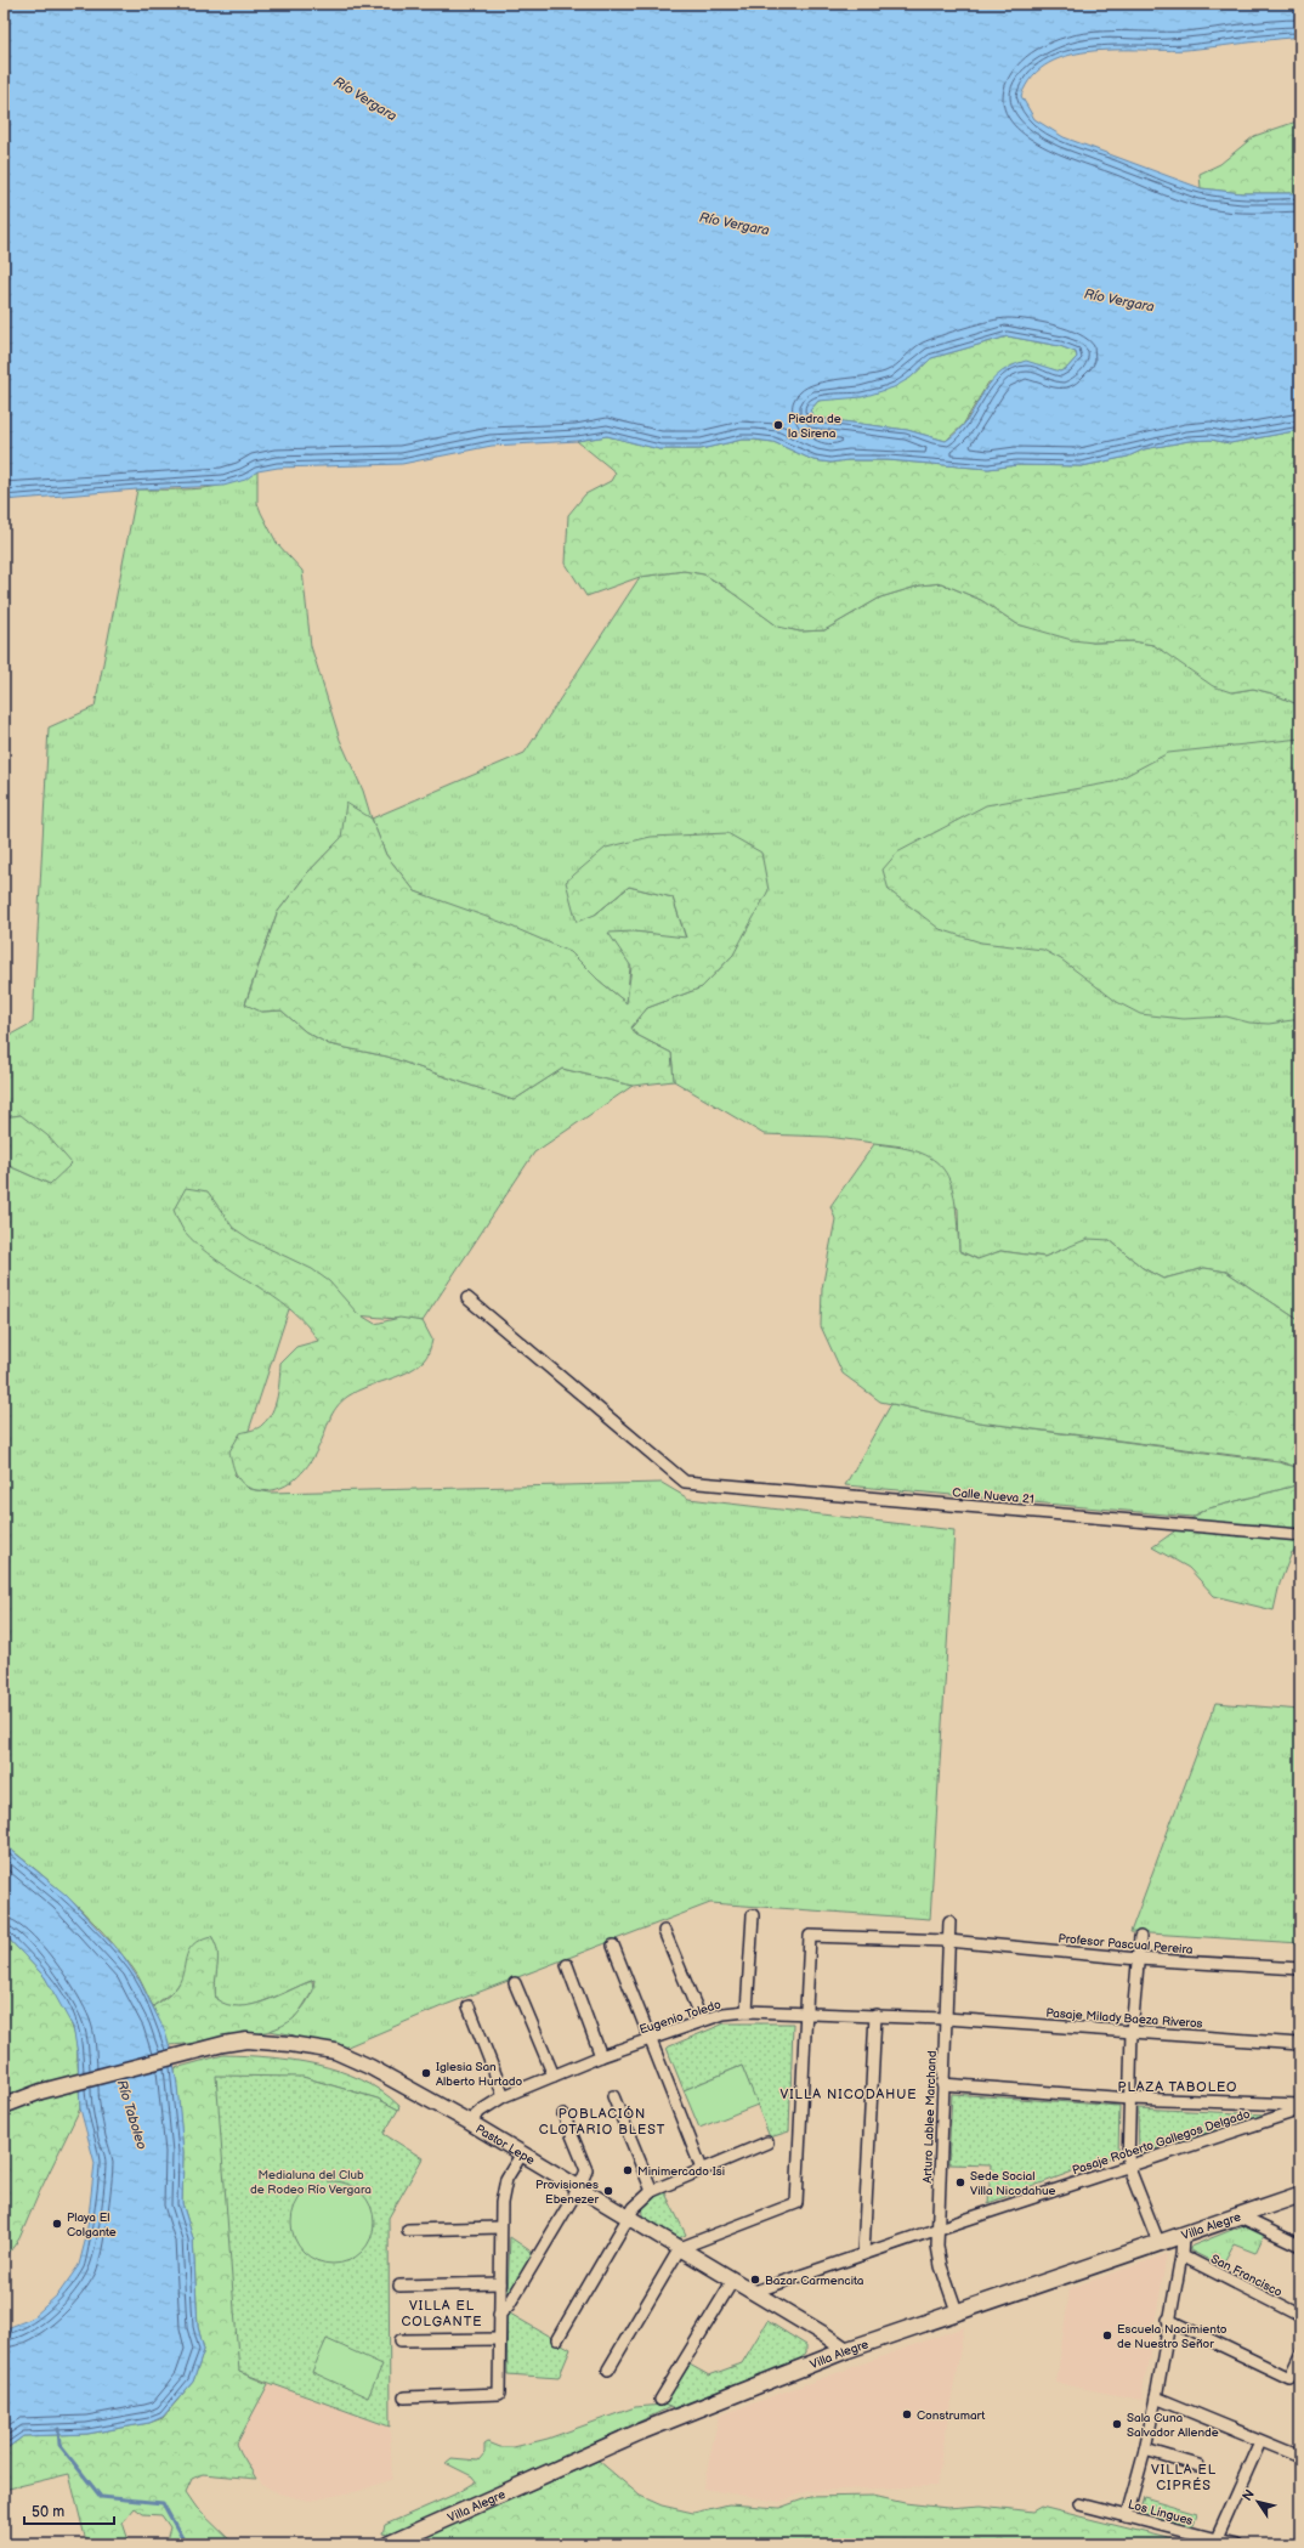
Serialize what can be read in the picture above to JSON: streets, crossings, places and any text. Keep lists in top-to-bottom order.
{
  "streets": {
    "main road": ["Villa Alegre"],
    "street": [
      "Calle Nueva 21",
      "Profesor Pascual Pereira",
      "Eugenio Toledo",
      "Pasaje Milady Baeza Riveros",
      "Arturo Lablee Marchand",
      "Pasaje Roberto Gallegos Delgado",
      "Pastor Lepe",
      "San Francisco",
      "Los Lingues"
    ]
  },
  "crossings": [
    ["Profesor Pascual Pereira", "Eugenio Toledo"],
    ["Profesor Pascual Pereira", "Arturo Lablee Marchand"],
    ["Eugenio Toledo", "Pasaje Milady Baeza Riveros"],
    ["Eugenio Toledo", "Arturo Lablee Marchand"],
    ["Eugenio Toledo", "Pastor Lepe"],
    ["Pasaje Milady Baeza Riveros", "Arturo Lablee Marchand"],
    ["Arturo Lablee Marchand", "Pasaje Roberto Gallegos Delgado"],
    ["Arturo Lablee Marchand", "Villa Alegre"],
    ["Pasaje Roberto Gallegos Delgado", "Pastor Lepe"],
    ["Pastor Lepe", "Villa Alegre"]
  ],
  "districts": [
    "PLAZA TABOLEO",
    "VILLA NICODAHUE",
    "POBLACIÓN CLOTARIO BLEST",
    "VILLA EL COLGANTE",
    "VILLA EL CIPRÉS"
  ],
  "water": ["Río Vergara", "Río Taboleo"],
  "parks": ["Medialuna del Club de Rodeo Río Vergara"],
  "places": [
    "Piedra de la Sirena",
    "Iglesia San Alberto Hurtado",
    "Minimercado Isi",
    "Sede Social Villa Nicodahue",
    "Provisiones Ebenezer",
    "Playa El Colgante",
    "Bazar Carmencita",
    "Escuela Nacimiento de Nuestro Señor",
    "Construmart",
    "Sala Cuna Salvador Allende"
  ],
  "scale_bar": "50 m",
  "north": "top left"
}
